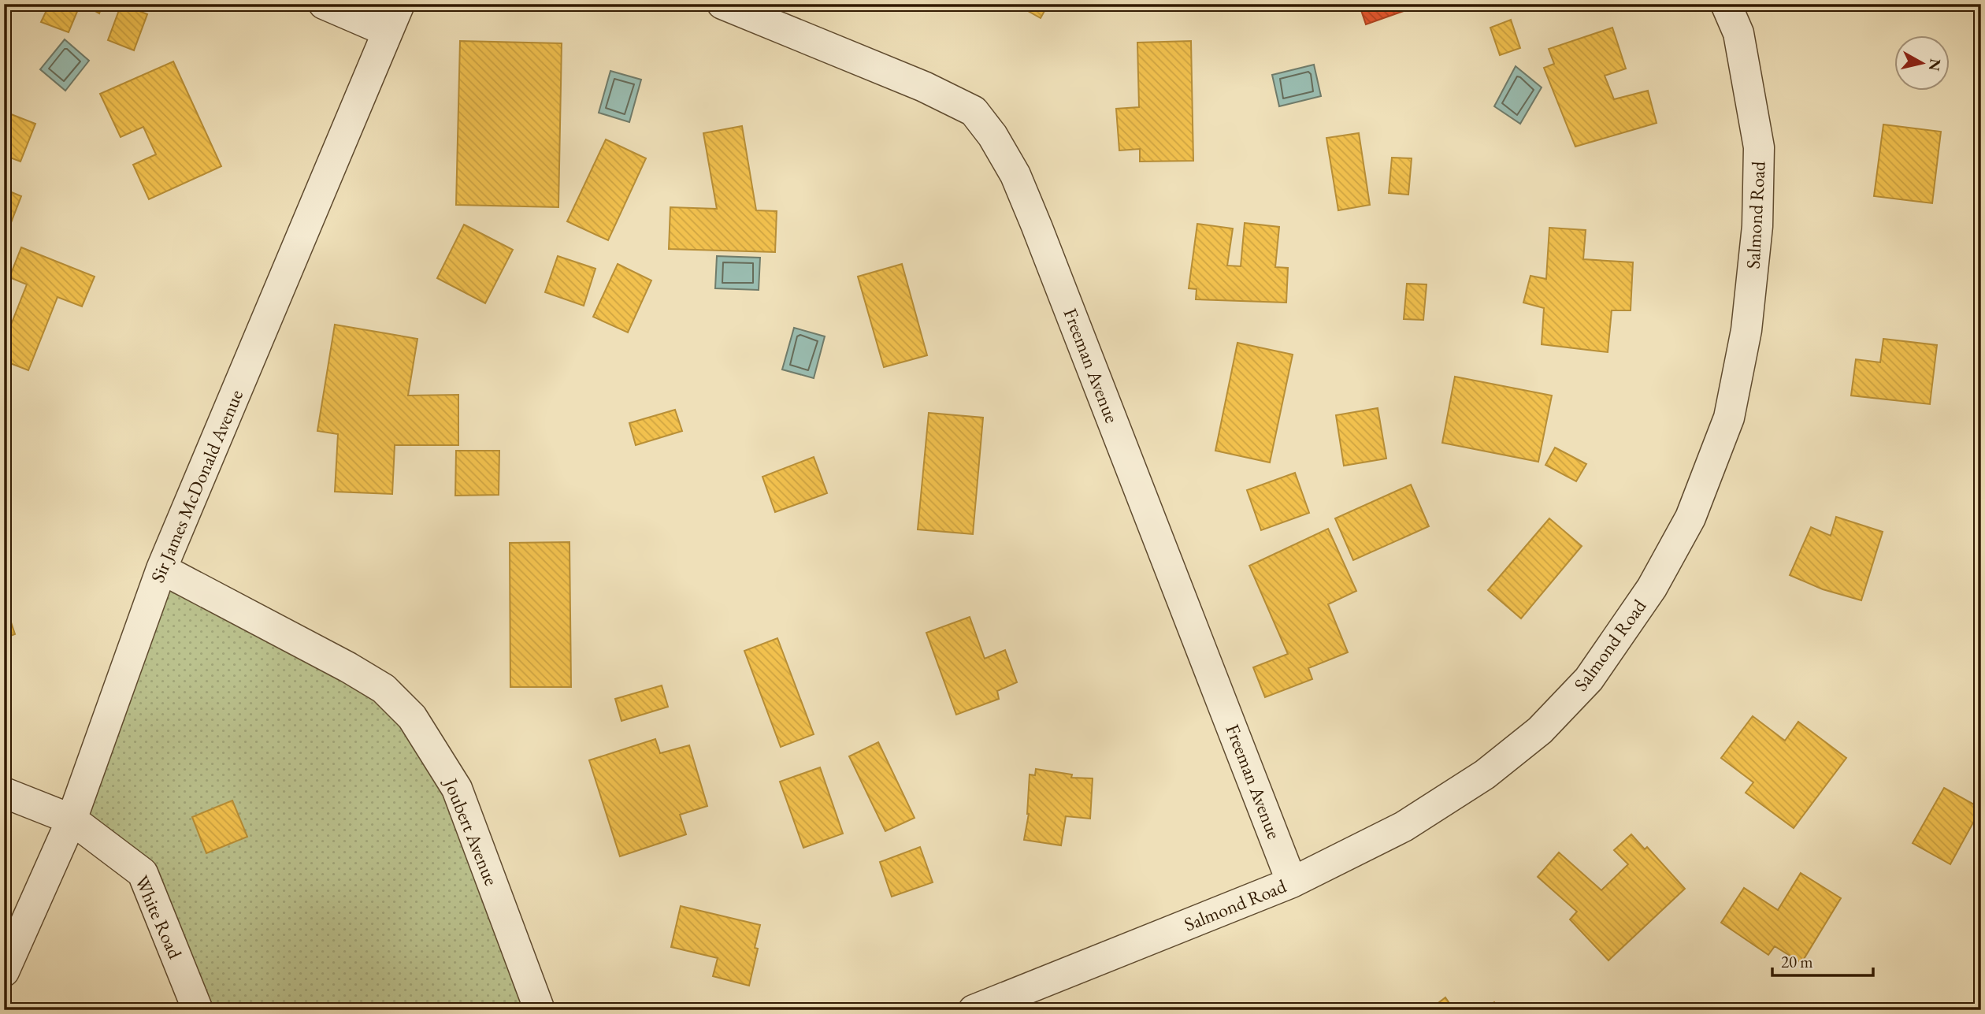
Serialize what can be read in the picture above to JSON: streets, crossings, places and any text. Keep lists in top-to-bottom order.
{
  "streets": {
    "street": [
      "Salmond Road",
      "Freeman Avenue",
      "Sir James McDonald Avenue",
      "Joubert Avenue",
      "White Road"
    ]
  },
  "crossings": [
    ["Salmond Road", "Freeman Avenue"],
    ["Sir James McDonald Avenue", "Joubert Avenue"],
    ["Sir James McDonald Avenue", "White Road"]
  ],
  "scale_bar": "20 m",
  "north": "right"
}
